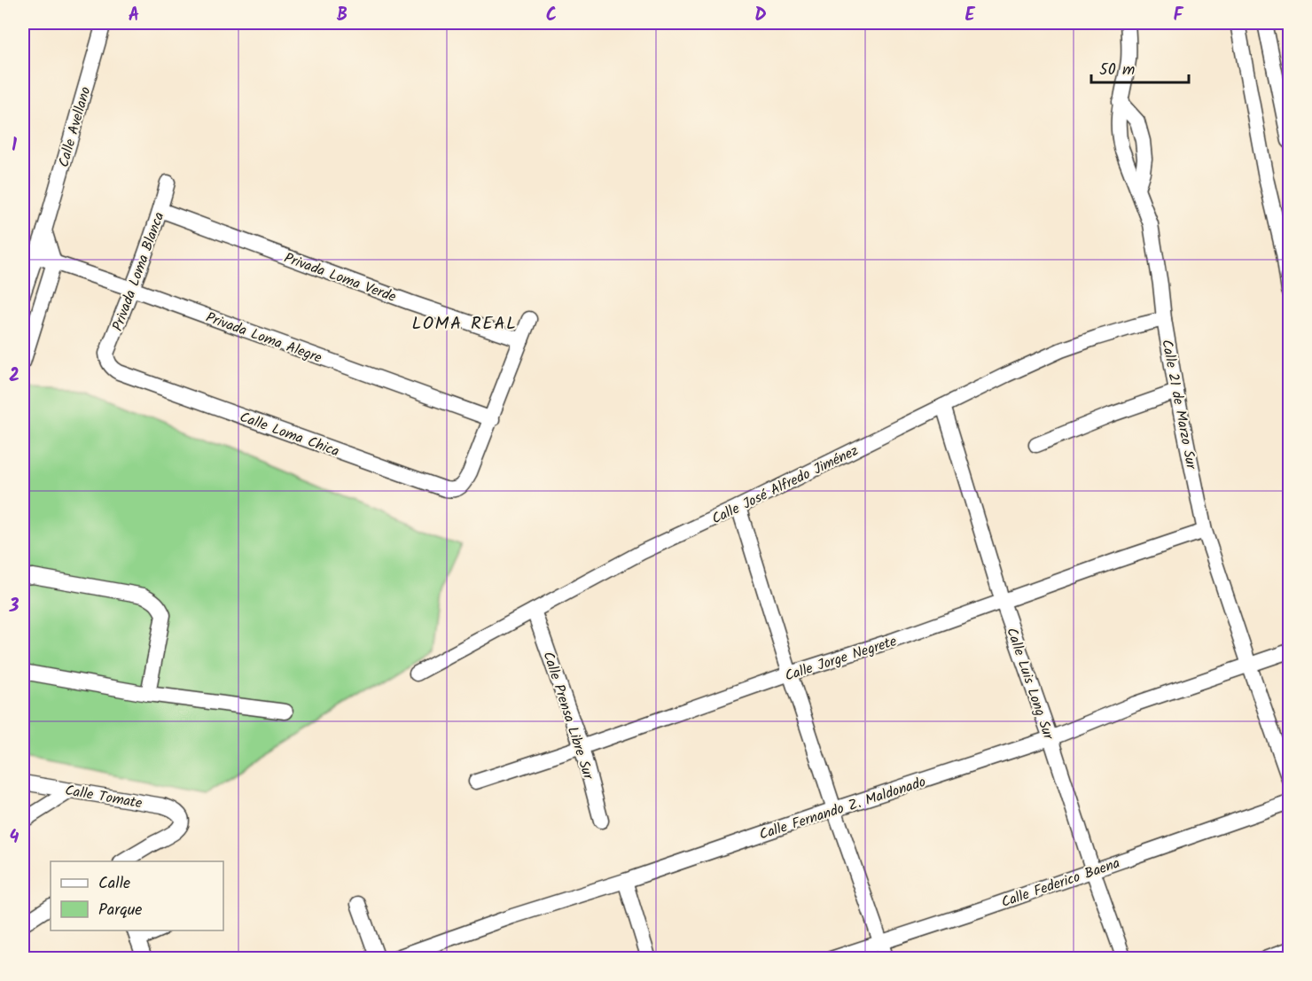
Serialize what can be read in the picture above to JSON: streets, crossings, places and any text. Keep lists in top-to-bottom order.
{
  "streets": {
    "street": [
      "Calle Avellano",
      "Privada Loma Blanca",
      "Privada Loma Verde",
      "Privada Loma Alegre",
      "Calle 21 de Marzo Sur",
      "Calle Loma Chica",
      "Calle José Alfredo Jiménez",
      "Calle Jorge Negrete",
      "Calle Luis Long Sur",
      "Calle Prensa Libre Sur",
      "Calle Tomate",
      "Calle Fernando Z. Maldonado",
      "Calle Federico Baena"
    ]
  },
  "crossings": [
    ["Calle Avellano", "Privada Loma Alegre"],
    ["Privada Loma Blanca", "Privada Loma Verde"],
    ["Privada Loma Blanca", "Privada Loma Alegre"],
    ["Privada Loma Blanca", "Calle Loma Chica"],
    ["Privada Loma Alegre", "Calle Loma Chica"],
    ["Calle 21 de Marzo Sur", "Calle José Alfredo Jiménez"],
    ["Calle 21 de Marzo Sur", "Calle Jorge Negrete"],
    ["Calle 21 de Marzo Sur", "Calle Fernando Z. Maldonado"],
    ["Calle José Alfredo Jiménez", "Calle Luis Long Sur"],
    ["Calle José Alfredo Jiménez", "Calle Prensa Libre Sur"],
    ["Calle Jorge Negrete", "Calle Luis Long Sur"],
    ["Calle Jorge Negrete", "Calle Prensa Libre Sur"],
    ["Calle Luis Long Sur", "Calle Fernando Z. Maldonado"],
    ["Calle Luis Long Sur", "Calle Federico Baena"]
  ],
  "districts": ["LOMA REAL"],
  "legend": ["Calle", "Parque"],
  "scale_bar": "50 m",
  "grid": {
    "columns": [
      "A",
      "B",
      "C",
      "D",
      "E",
      "F"
    ],
    "rows": [
      "1",
      "2",
      "3",
      "4"
    ]
  }
}
